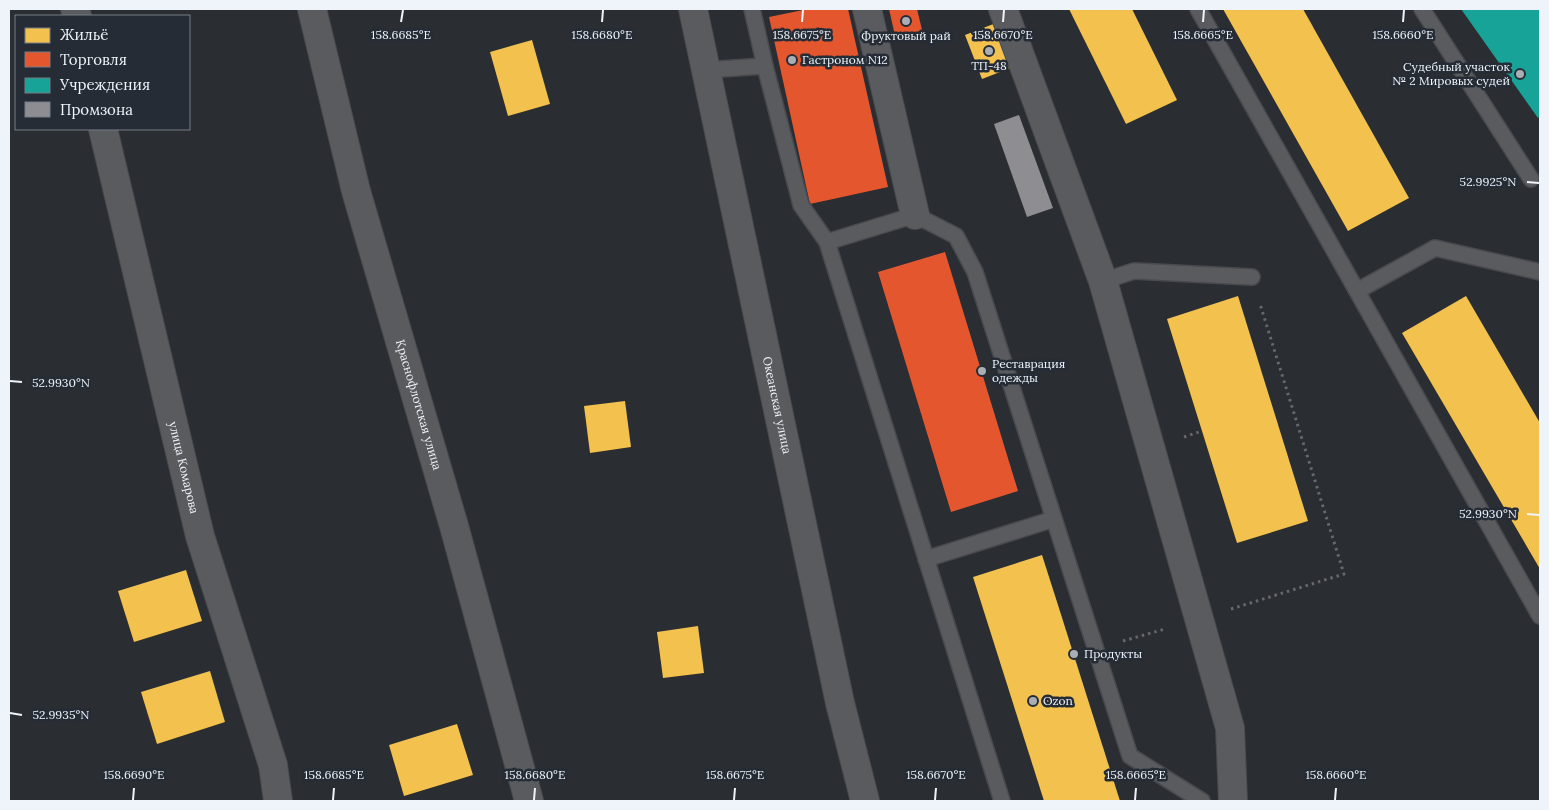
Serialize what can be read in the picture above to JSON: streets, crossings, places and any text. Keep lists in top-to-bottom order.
{
  "streets": {
    "street": ["Краснофлотская улица", "Океанская улица", "улица Комарова"]
  },
  "places": [
    "Фруктовый рай",
    "ТП-48",
    "Гастроном N12",
    "Судебный участок № 2 Мировых судей",
    "Реставрация одежды",
    "Продукты",
    "Ozon"
  ],
  "legend": [
    "Жильё",
    "Торговля",
    "Учреждения",
    "Промзона"
  ],
  "coordinates": [
    "158.6685°E",
    "158.6680°E",
    "158.6675°E",
    "158.6670°E",
    "158.6665°E",
    "158.6660°E",
    "52.9925°N",
    "52.9930°N",
    "52.9935°N",
    "158.6690°E"
  ]
}
